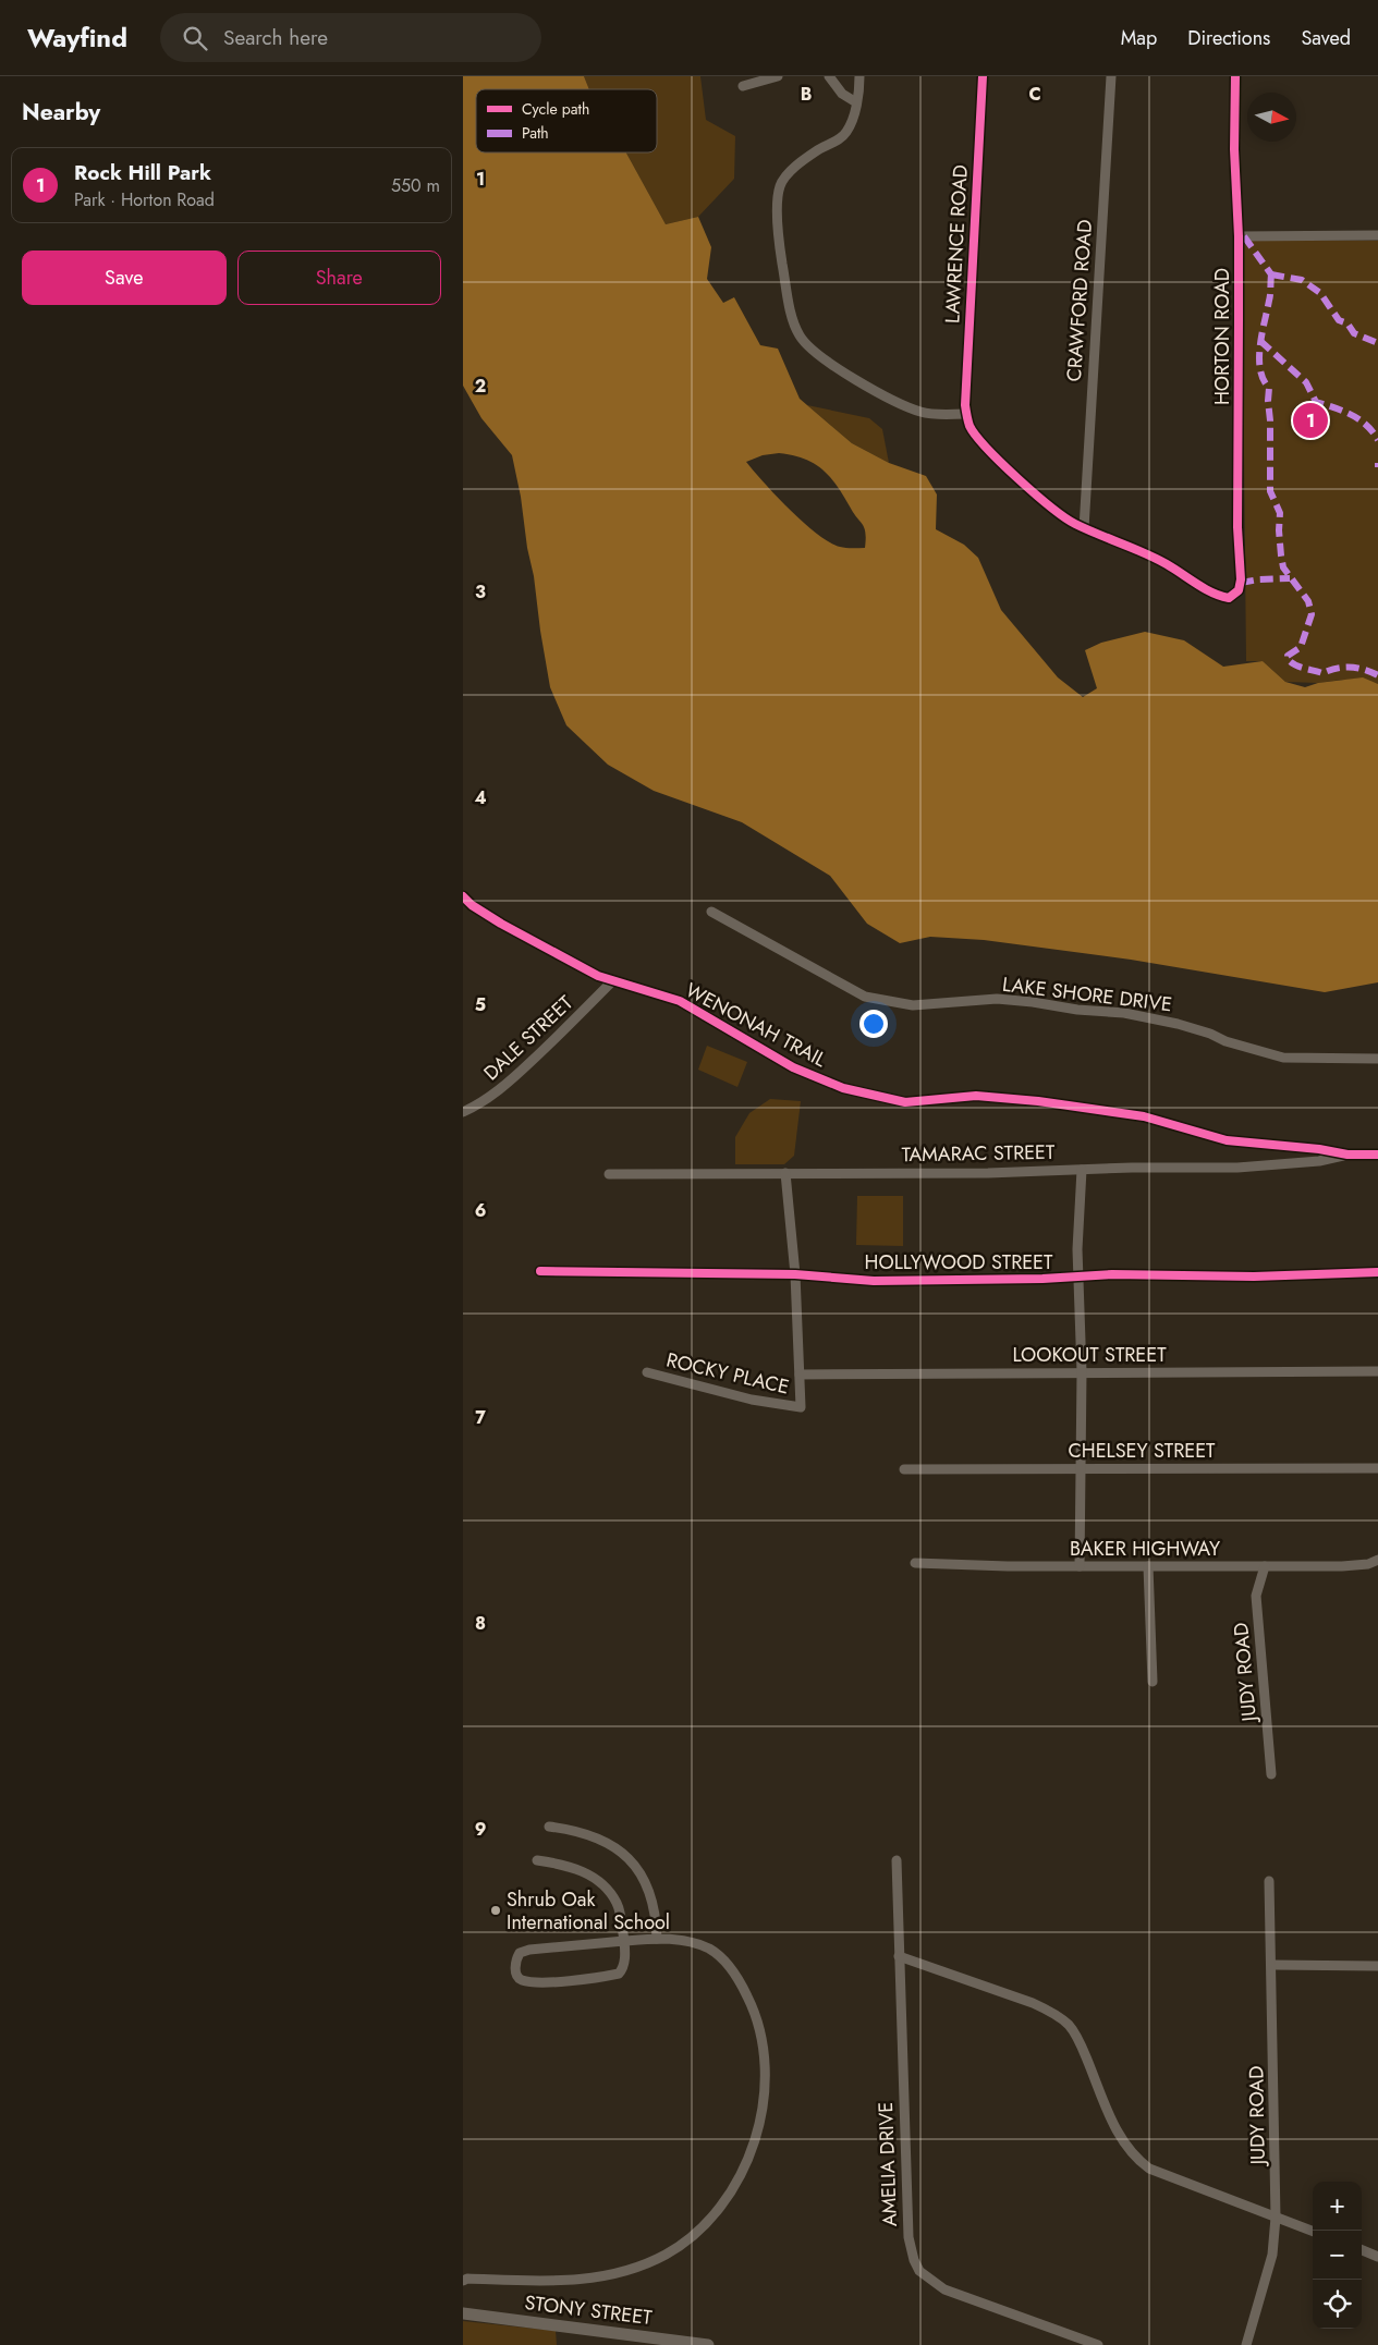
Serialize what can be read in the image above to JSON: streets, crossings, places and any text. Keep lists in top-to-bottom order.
{
  "streets": {
    "street": [
      "LAWRENCE ROAD",
      "CRAWFORD ROAD",
      "HORTON ROAD",
      "LAKE SHORE DRIVE",
      "WENONAH TRAIL",
      "DALE STREET",
      "TAMARAC STREET",
      "HOLLYWOOD STREET",
      "LOOKOUT STREET",
      "ROCKY PLACE",
      "CHELSEY STREET",
      "BAKER HIGHWAY",
      "JUDY ROAD",
      "AMELIA DRIVE",
      "STONY STREET"
    ]
  },
  "crossings": [
    ["CRAWFORD ROAD", "HORTON ROAD"],
    ["WENONAH TRAIL", "DALE STREET"],
    ["WENONAH TRAIL", "TAMARAC STREET"],
    ["LOOKOUT STREET", "ROCKY PLACE"],
    ["BAKER HIGHWAY", "JUDY ROAD"]
  ],
  "places": ["Shrub Oak International School"],
  "legend": ["Cycle path", "Path"],
  "north": "right",
  "page": {
    "header": "Wayfind",
    "search": "Search here",
    "nav": ["Map", "Directions", "Saved"],
    "heading": "Nearby",
    "list": [
      {
        "mark": "1",
        "name": "Rock Hill Park",
        "note": "Park · Horton Road",
        "value": "550 m"
      }
    ],
    "buttons": ["Save", "Share"],
    "pins": "1",
    "map_buttons": ["+", "−"]
  },
  "grid": {
    "columns": ["B", "C"],
    "rows": [
      "1",
      "2",
      "3",
      "4",
      "5",
      "6",
      "7",
      "8",
      "9"
    ]
  }
}
